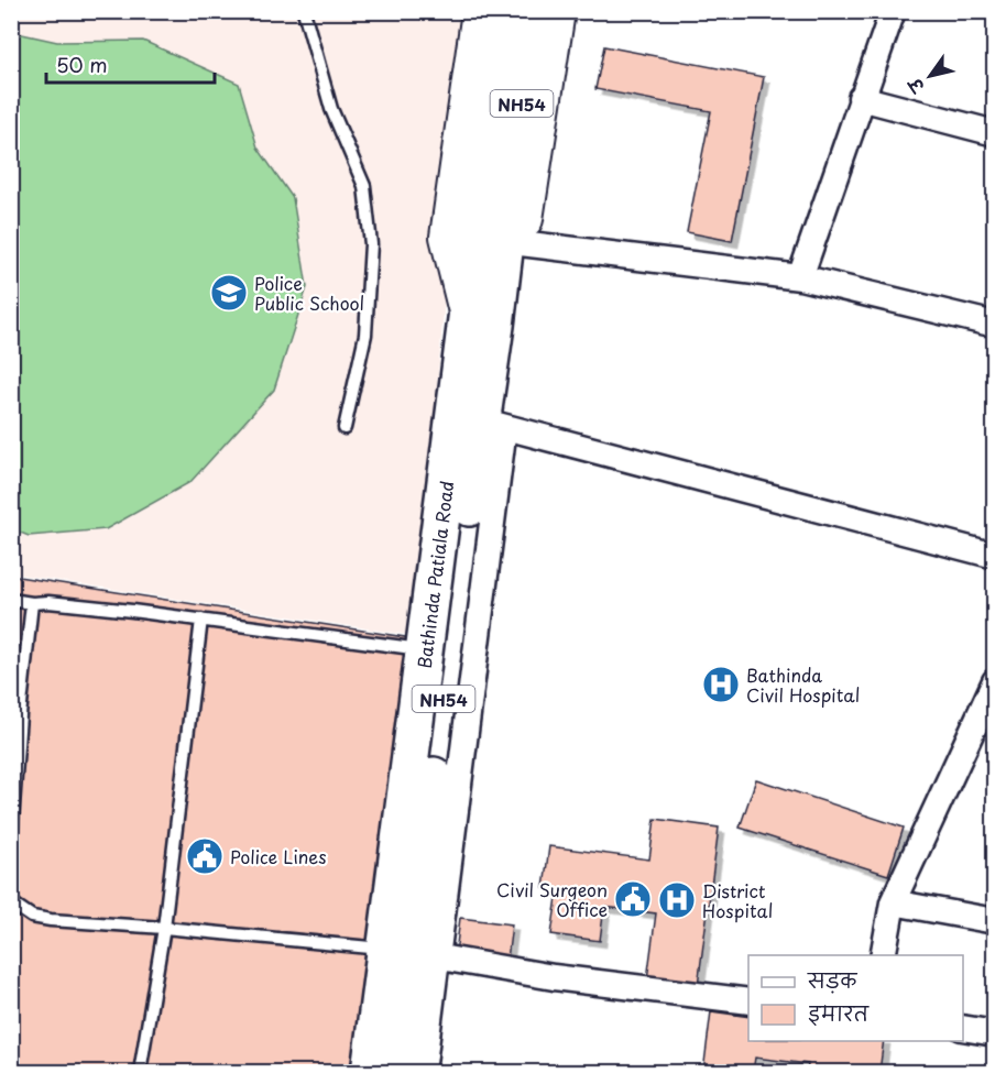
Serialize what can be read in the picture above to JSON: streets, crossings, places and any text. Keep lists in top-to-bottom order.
{
  "streets": {
    "highway": ["NH54", "Bathinda Patiala Road"]
  },
  "crossings": [
    ["NH54", "Bathinda Patiala Road"]
  ],
  "places": {
    "school or university": ["Police Public School"],
    "hospital": ["Bathinda Civil Hospital", "District Hospital"],
    "public building": ["Police Lines", "Civil Surgeon Office"]
  },
  "legend": ["सड़क", "इमारत"],
  "scale_bar": "50 m",
  "north": "bottom left"
}
